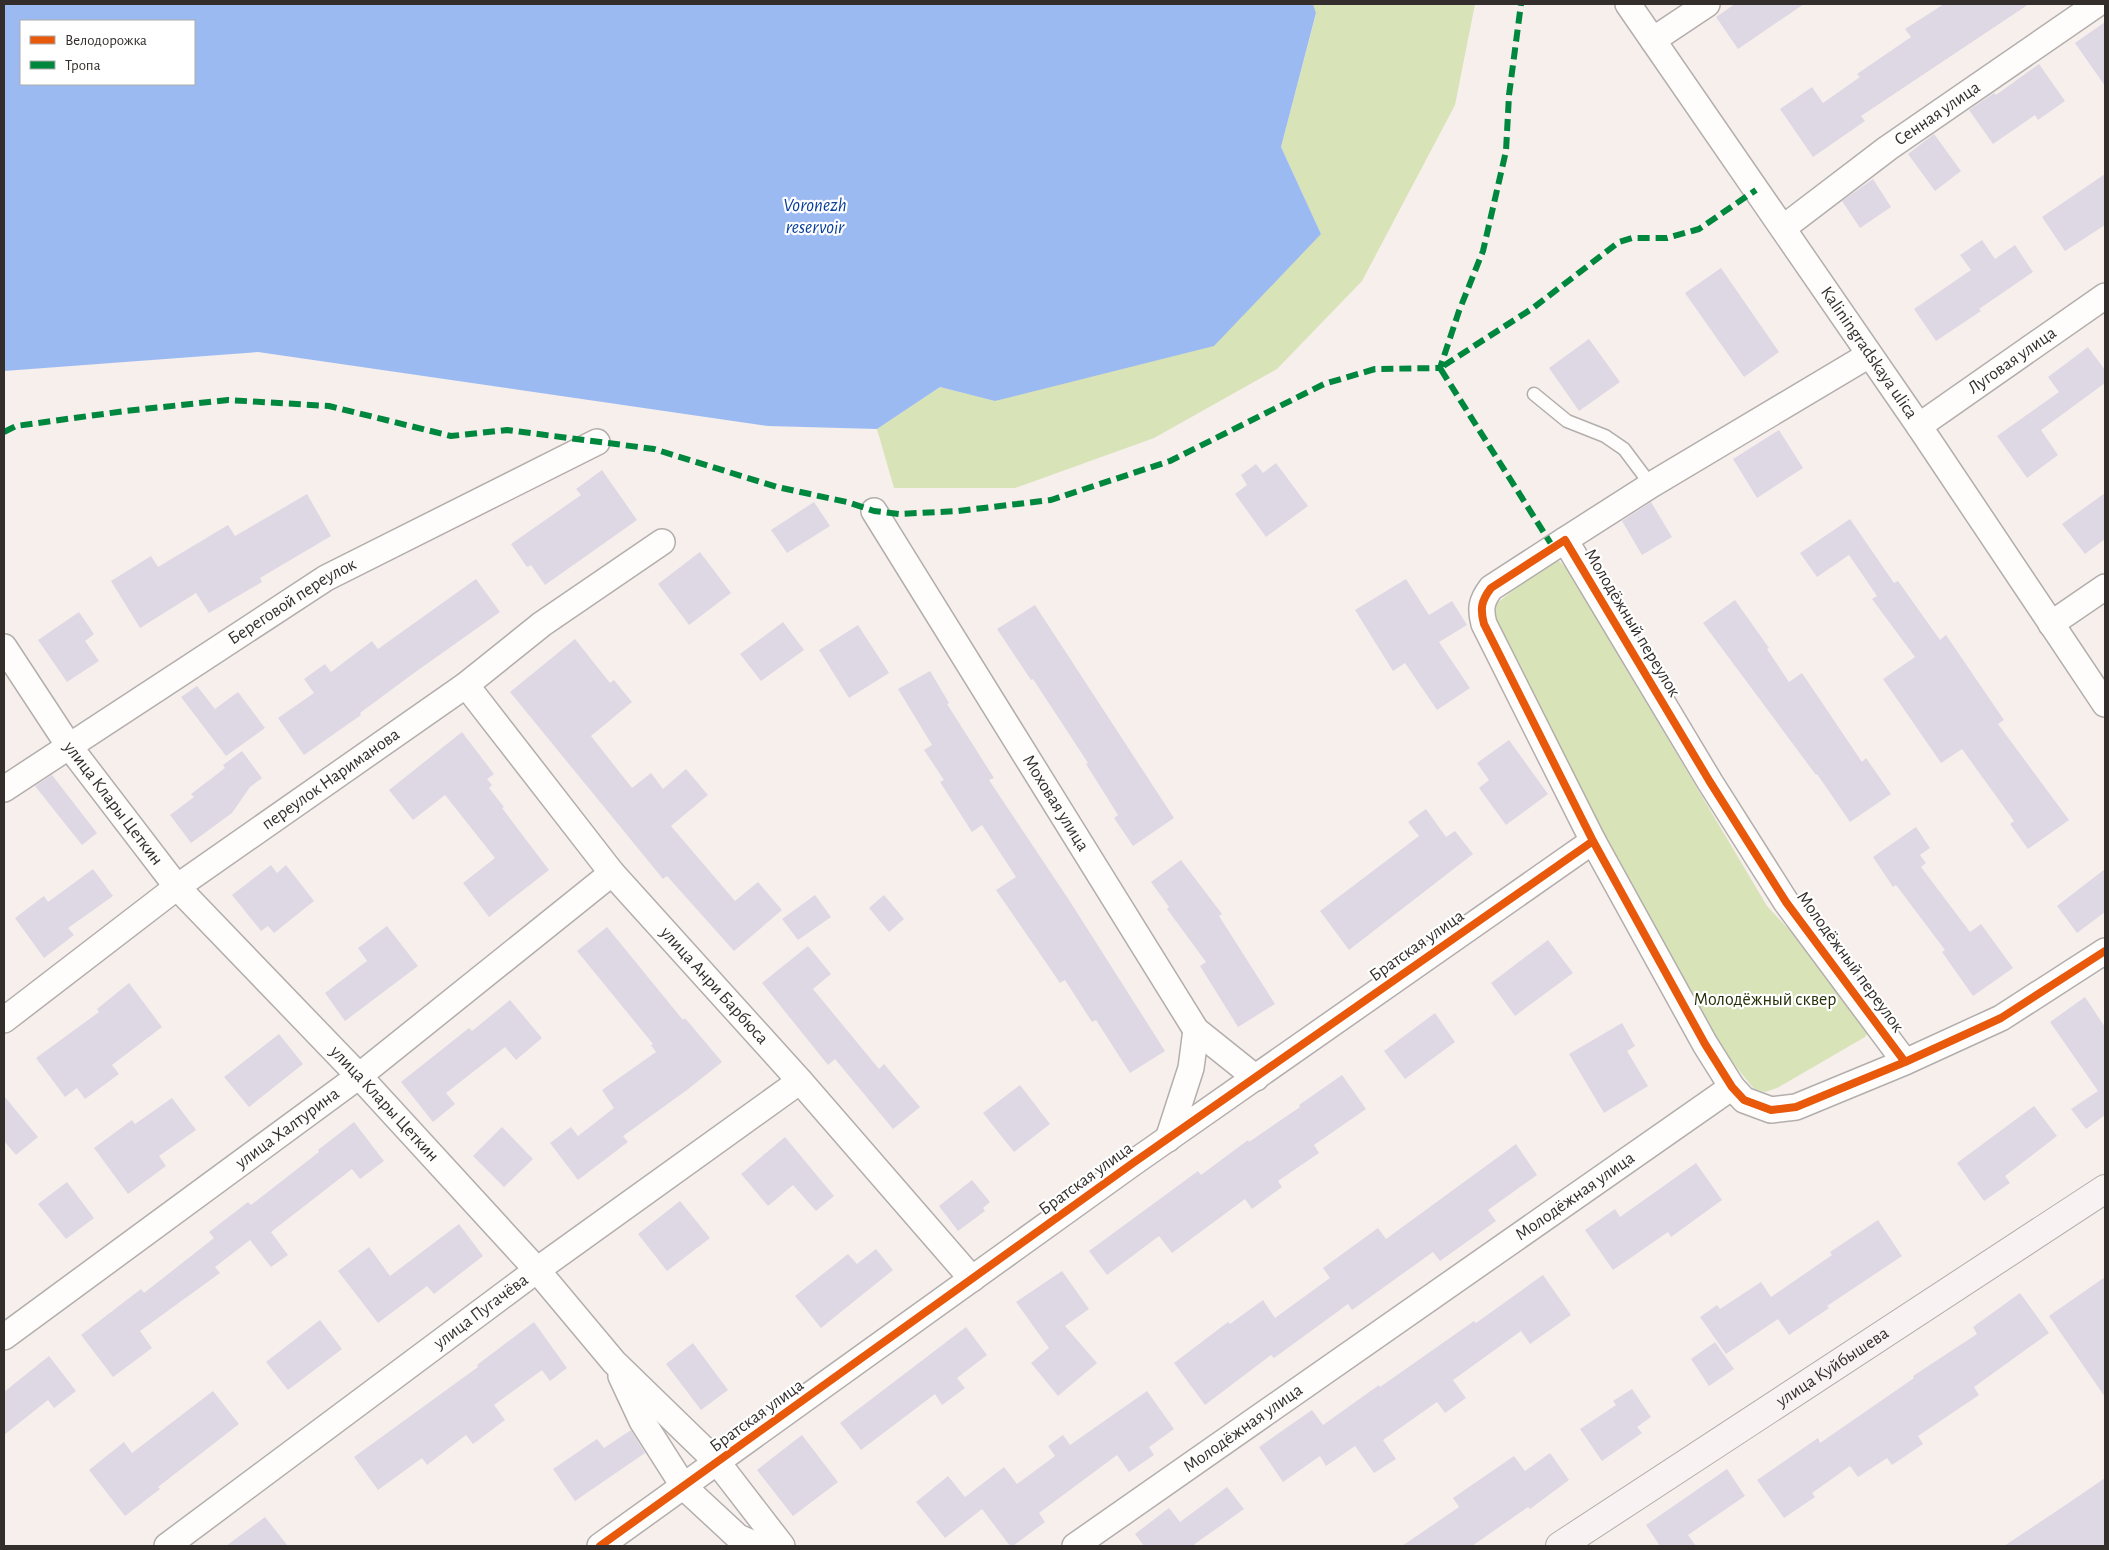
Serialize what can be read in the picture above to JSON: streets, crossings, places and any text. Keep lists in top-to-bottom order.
{
  "streets": {
    "main road": ["улица Куйбышева"],
    "street": [
      "Сенная улица",
      "Kaliningradskaya ulica",
      "Луговая улица",
      "Береговой переулок",
      "Молодёжный переулок",
      "переулок Нариманова",
      "улица Клары Цеткин",
      "Моховая улица",
      "Братская улица",
      "улица Анри Барбюса",
      "улица Халтурина",
      "Молодёжная улица",
      "улица Пугачёва"
    ]
  },
  "crossings": [
    ["Сенная улица", "Kaliningradskaya ulica"],
    ["Kaliningradskaya ulica", "Луговая улица"],
    ["Береговой переулок", "улица Клары Цеткин"],
    ["Молодёжный переулок", "Братская улица"],
    ["Молодёжный переулок", "Молодёжная улица"],
    ["переулок Нариманова", "улица Клары Цеткин"],
    ["переулок Нариманова", "улица Анри Барбюса"],
    ["улица Клары Цеткин", "Братская улица"],
    ["улица Клары Цеткин", "улица Халтурина"],
    ["улица Клары Цеткин", "улица Пугачёва"],
    ["Моховая улица", "Братская улица"],
    ["Братская улица", "улица Анри Барбюса"],
    ["улица Анри Барбюса", "улица Халтурина"],
    ["улица Анри Барбюса", "улица Пугачёва"]
  ],
  "water": ["Voronezh reservoir"],
  "parks": ["Молодёжный сквер"],
  "legend": ["Велодорожка", "Тропа"]
}
